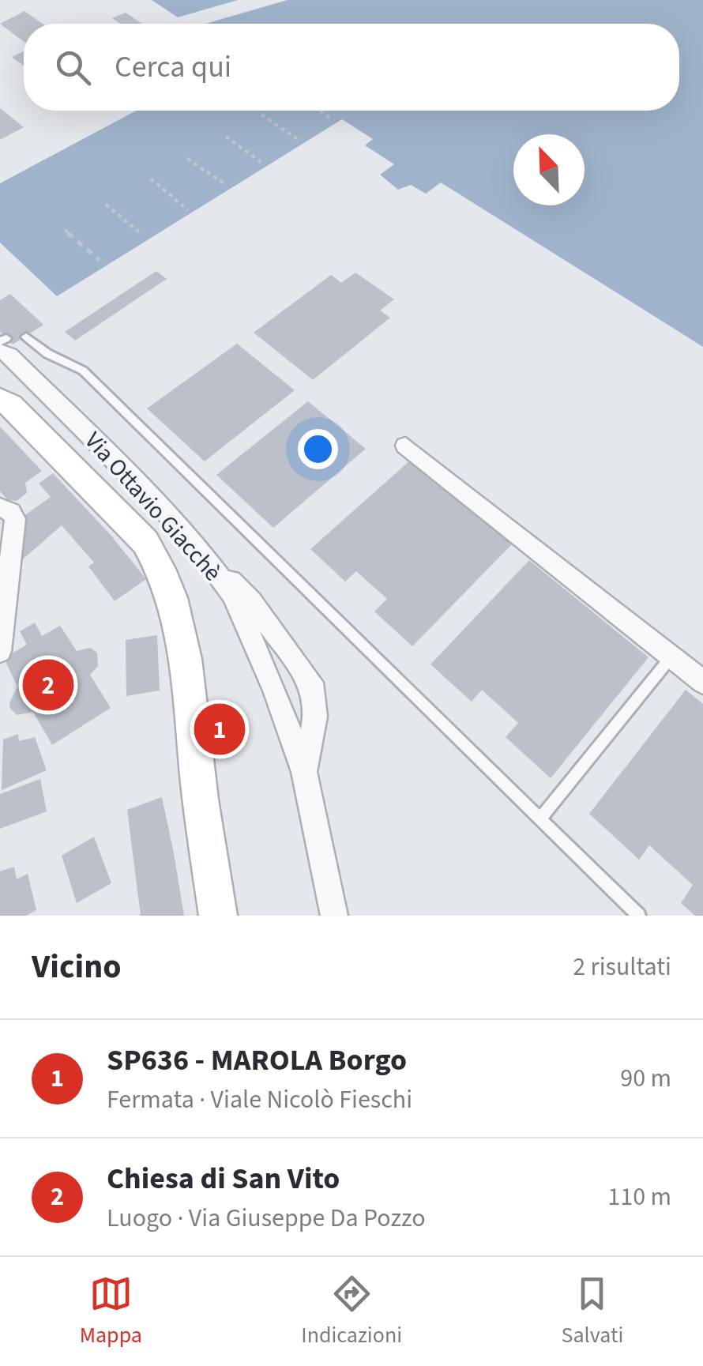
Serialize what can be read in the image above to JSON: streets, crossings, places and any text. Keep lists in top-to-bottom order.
{
  "streets": {
    "street": ["Via Ottavio Giacchè"]
  },
  "north": "top left",
  "page": {
    "search": "Cerca qui",
    "pins": ["2", "1"],
    "heading": ["Vicino", "2 risultati"],
    "list": [
      {
        "mark": "1",
        "name": "SP636 - MAROLA Borgo",
        "note": "Fermata · Viale Nicolò Fieschi",
        "value": "90 m"
      },
      {
        "mark": "2",
        "name": "Chiesa di San Vito",
        "note": "Luogo · Via Giuseppe Da Pozzo",
        "value": "110 m"
      }
    ],
    "nav": ["Mappa", "Indicazioni", "Salvati"]
  }
}
